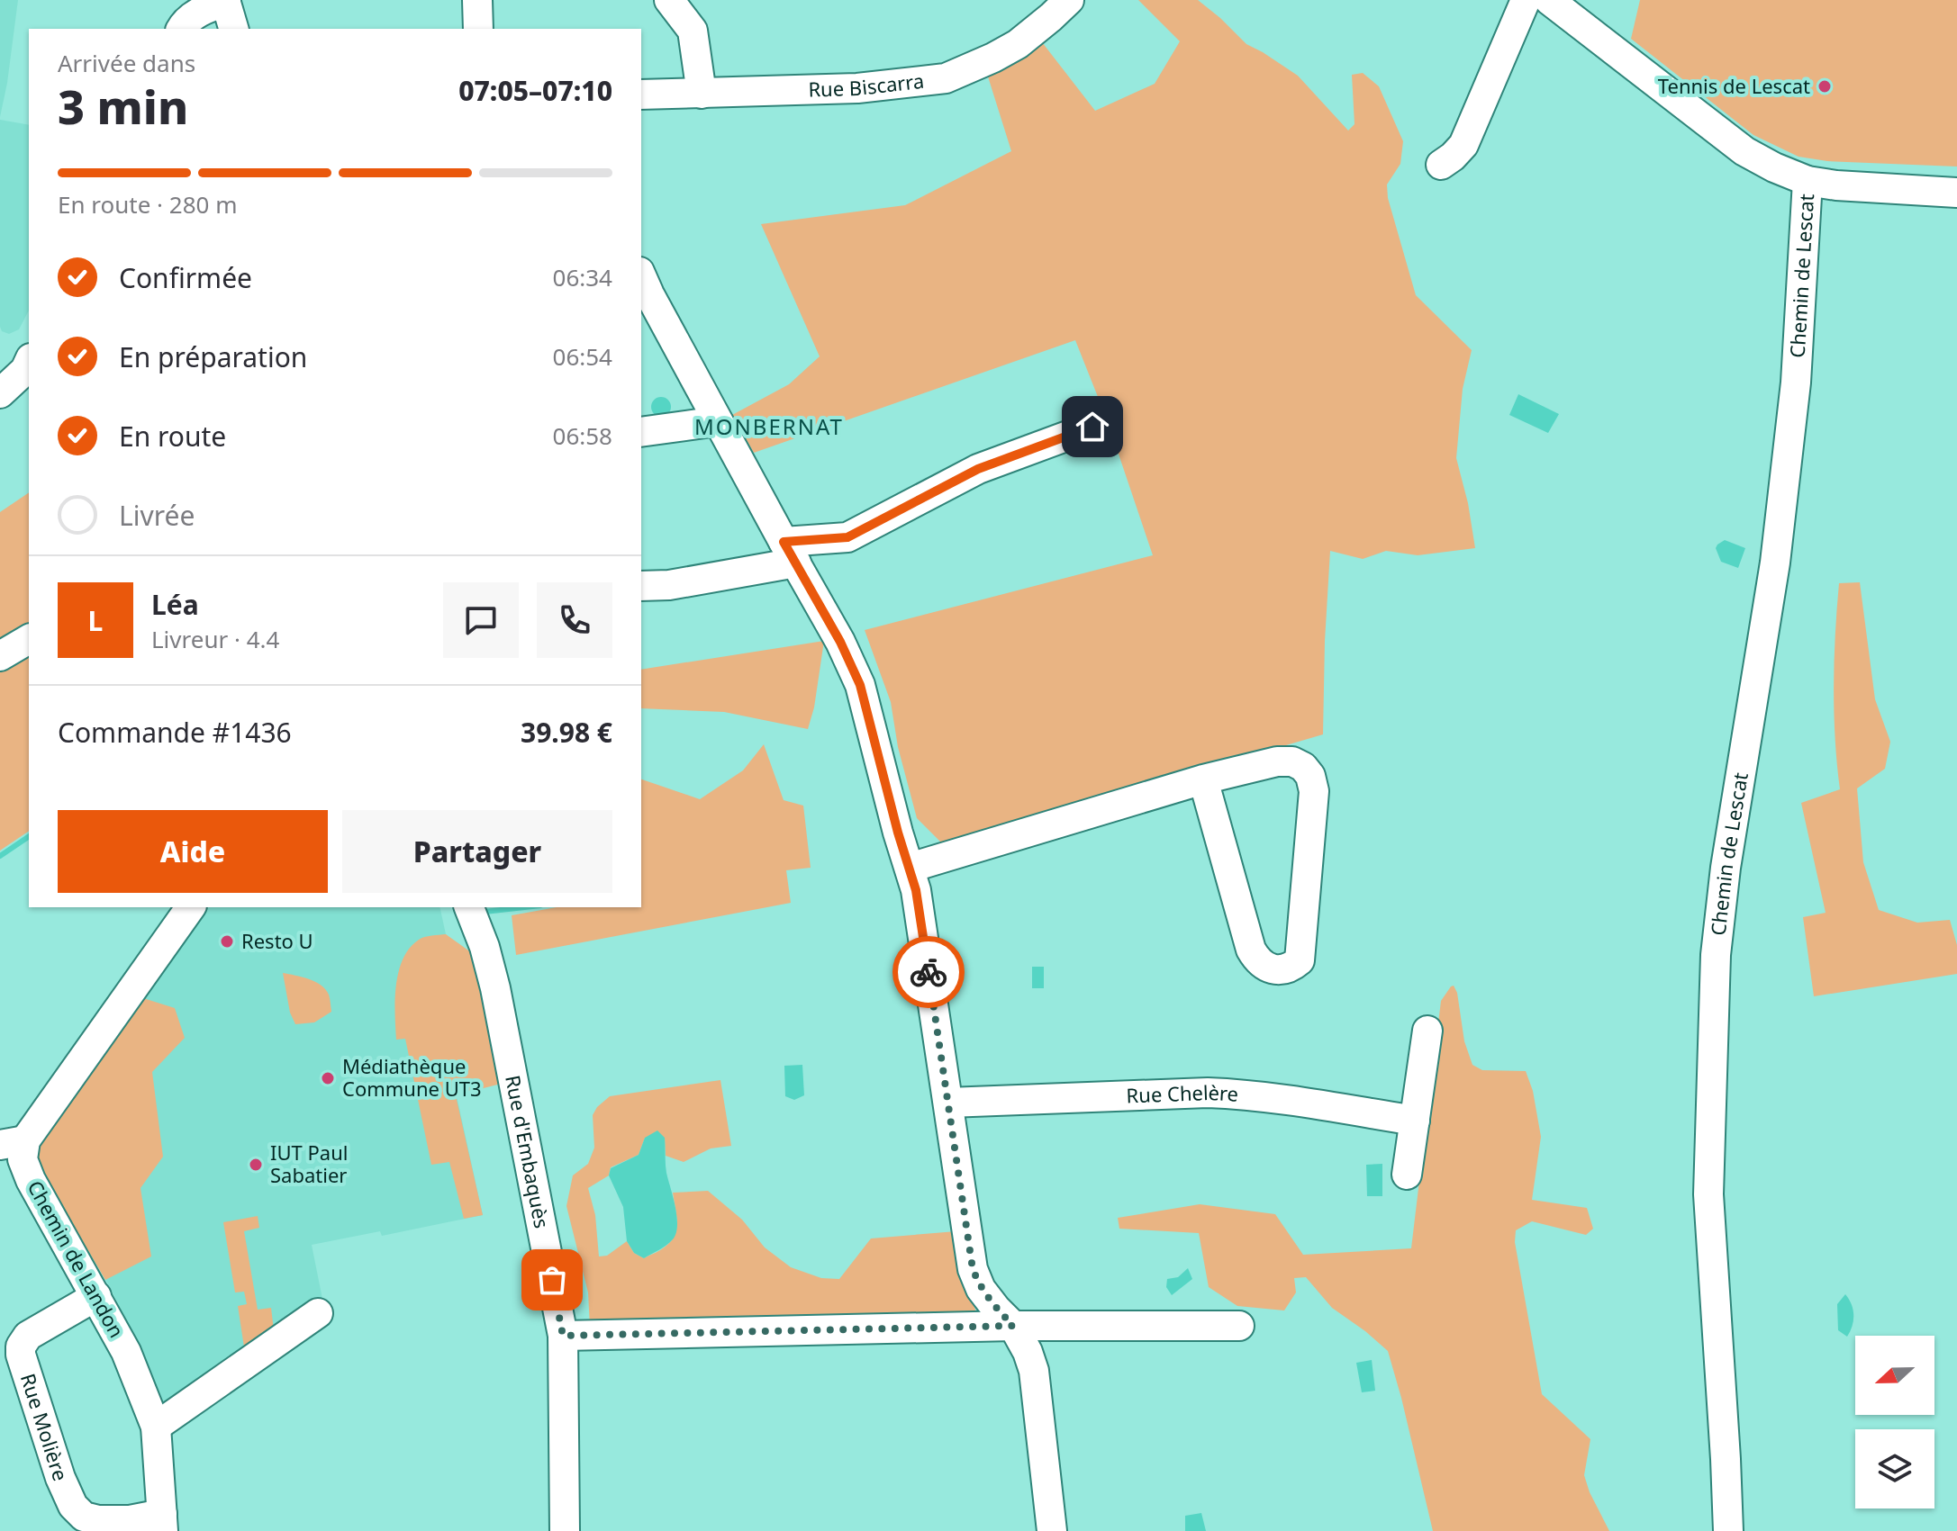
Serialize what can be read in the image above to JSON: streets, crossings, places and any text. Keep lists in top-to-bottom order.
{
  "streets": {
    "street": [
      "Rue Biscarra",
      "Chemin de Lescat",
      "Rue Chelère",
      "Rue d'Embaquès",
      "Chemin de Landon",
      "Rue Molière"
    ]
  },
  "crossings": [
    ["Chemin de Landon", "Rue Molière"]
  ],
  "districts": ["MONBERNAT"],
  "places": [
    "Tennis de Lescat",
    "Resto U",
    "Médiathèque Commune UT3",
    "IUT Paul Sabatier"
  ],
  "north": "left",
  "page": {
    "heading": ["3 min", "Arrivée dans", "07:05–07:10"],
    "panel": [
      "Léa",
      "Livreur · 4.4",
      "Commande #1436",
      "39.98 €"
    ],
    "bar": "En route · 280 m",
    "list": [
      ["Confirmée", "06:34"],
      ["En préparation", "06:54"],
      ["En route", "06:58"],
      "Livrée"
    ],
    "round": "L",
    "buttons": ["Aide", "Partager"]
  }
}
